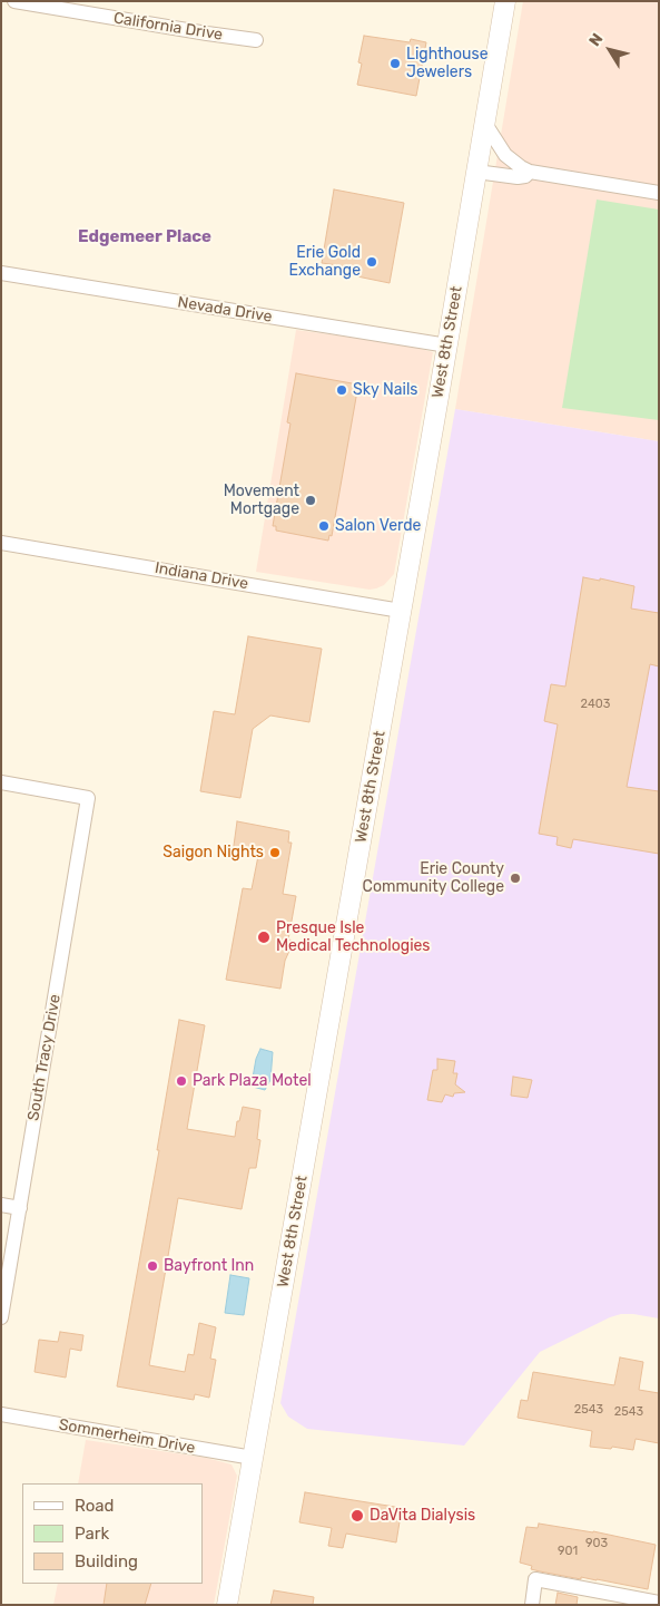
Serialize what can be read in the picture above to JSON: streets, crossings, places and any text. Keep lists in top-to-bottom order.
{
  "streets": {
    "main road": ["West 8th Street"],
    "street": [
      "California Drive",
      "Nevada Drive",
      "Indiana Drive",
      "South Tracy Drive",
      "Sommerheim Drive"
    ]
  },
  "crossings": [
    ["Nevada Drive", "West 8th Street"],
    ["West 8th Street", "Indiana Drive"],
    ["West 8th Street", "Sommerheim Drive"]
  ],
  "districts": ["Edgemeer Place"],
  "places": [
    "Lighthouse Jewelers",
    "Erie Gold Exchange",
    "Sky Nails",
    "Movement Mortgage",
    "Salon Verde",
    "Saigon Nights",
    "Erie County Community College",
    "Presque Isle Medical Technologies",
    "Park Plaza Motel",
    "Bayfront Inn",
    "DaVita Dialysis"
  ],
  "house_numbers": [
    "2403",
    "2543",
    "2543",
    "903",
    "901"
  ],
  "legend": ["Road", "Park", "Building"],
  "north": "top left"
}
